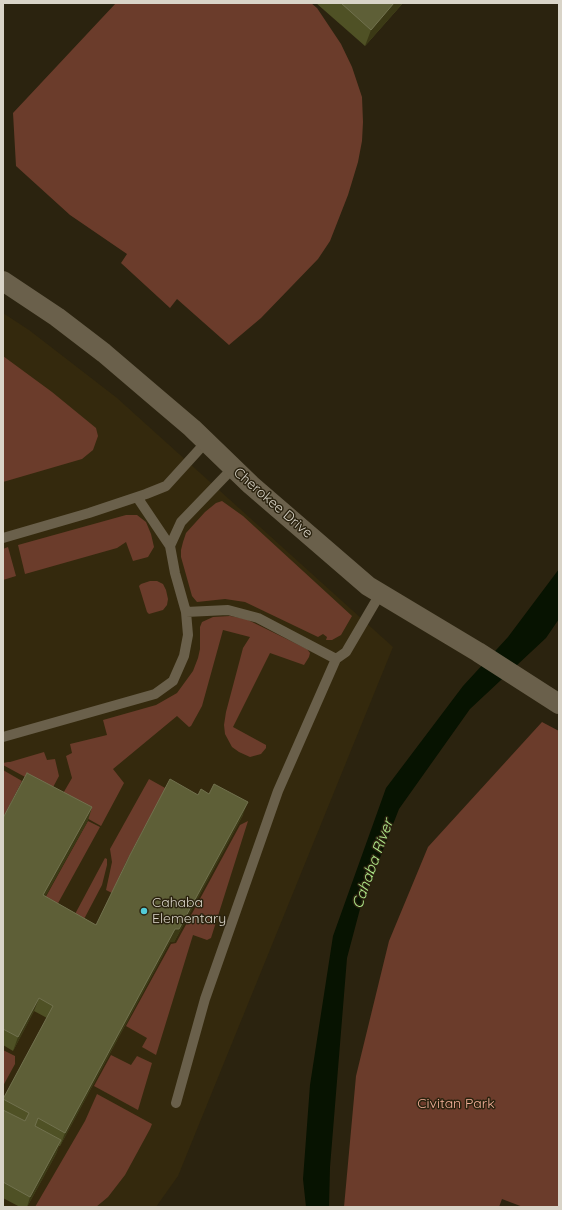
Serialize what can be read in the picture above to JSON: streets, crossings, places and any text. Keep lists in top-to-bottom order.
{
  "streets": {
    "street": ["Cherokee Drive"]
  },
  "water": ["Cahaba River"],
  "parks": ["Civitan Park"],
  "places": ["Cahaba Elementary"]
}
